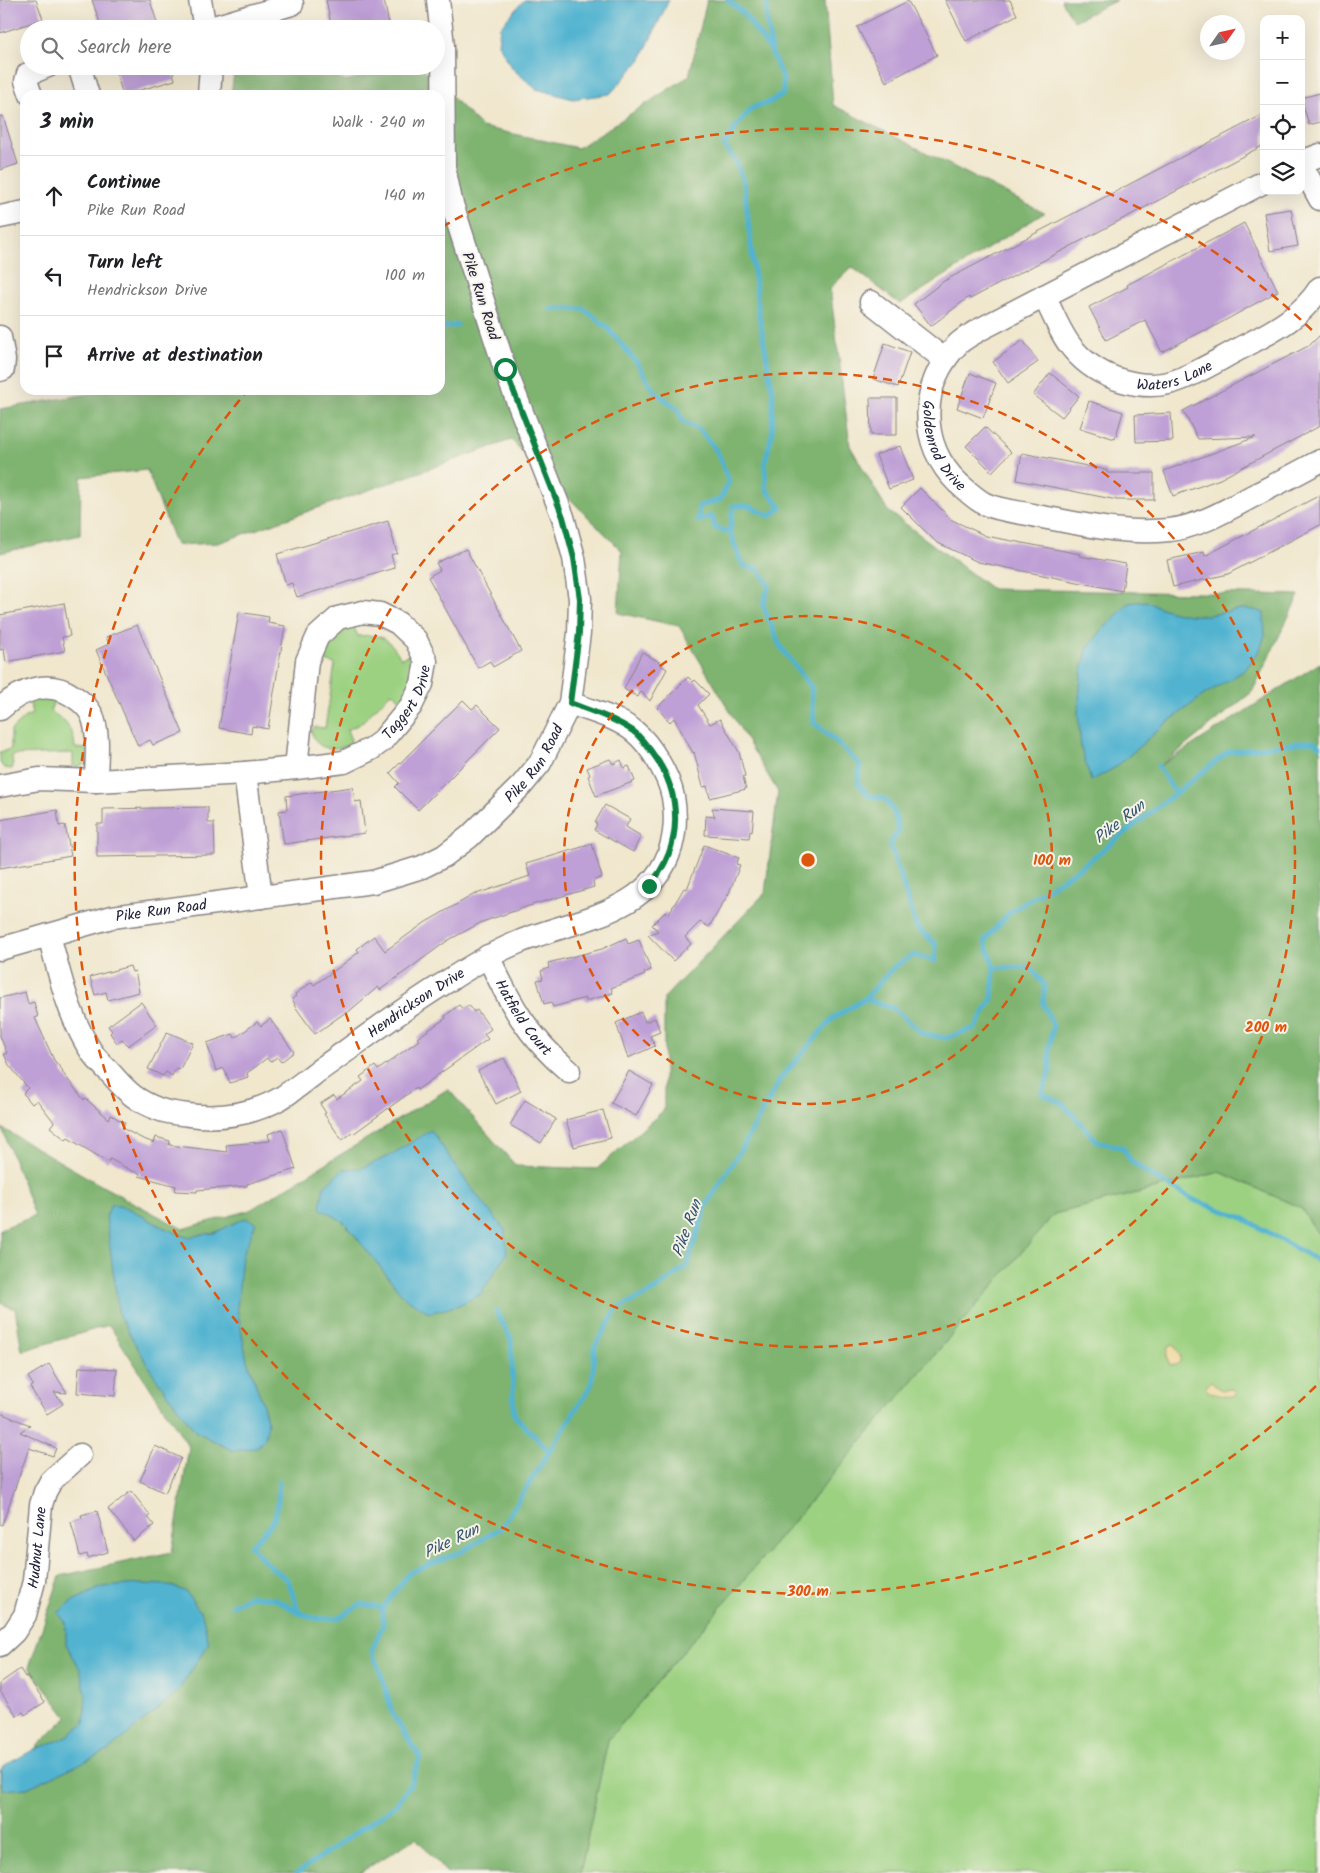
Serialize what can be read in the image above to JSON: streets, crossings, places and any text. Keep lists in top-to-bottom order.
{
  "streets": {
    "street": [
      "Pike Run Road",
      "Waters Lane",
      "Goldenrod Drive",
      "Taggert Drive",
      "Hendrickson Drive",
      "Hatfield Court",
      "Hudnut Lane"
    ]
  },
  "crossings": [
    ["Pike Run Road", "Hendrickson Drive"],
    ["Waters Lane", "Goldenrod Drive"],
    ["Hendrickson Drive", "Hatfield Court"]
  ],
  "water": ["Pike Run"],
  "north": "top right",
  "page": {
    "map_buttons": ["+", "−"],
    "search": "Search here",
    "heading": ["3 min", "Walk · 240 m"],
    "list": [
      ["Continue", "Pike Run Road", "140 m"],
      ["Turn left", "Hendrickson Drive", "100 m"],
      "Arrive at destination"
    ]
  },
  "rings": ["100 m", "200 m", "300 m"]
}
